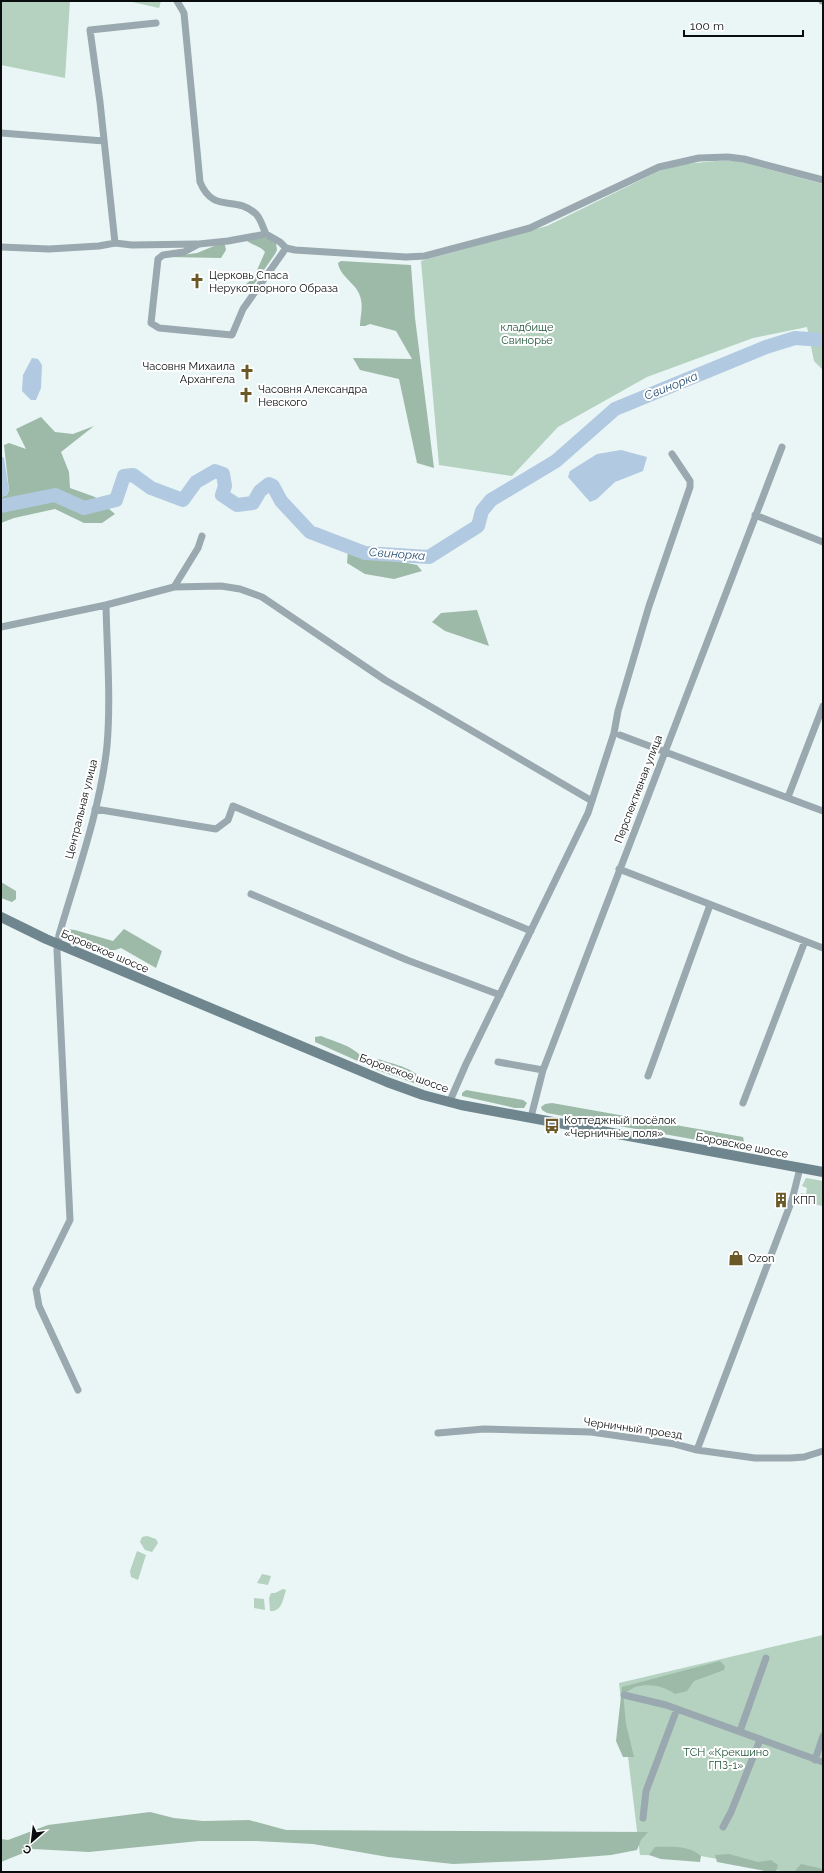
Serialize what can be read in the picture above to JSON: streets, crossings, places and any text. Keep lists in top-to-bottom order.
{
  "streets": {
    "main road": ["Боровское шоссе"],
    "street": ["Перспективная улица", "Центральная улица", "Черничный проезд"]
  },
  "crossings": [
    ["Перспективная улица", "Боровское шоссе"],
    ["Центральная улица", "Боровское шоссе"]
  ],
  "water": ["Свинорка"],
  "parks": ["кладбище Свинорье", "ТСН «Крекшино ГПЗ-1»"],
  "places": {
    "church": ["Церковь Спаса Нерукотворного Образа", "Часовня Михаила Архангела", "Часовня Александра Невского"],
    "bus stop": ["Коттеджный посёлок «Черничные поля»"],
    "building": ["КПП"],
    "shop": ["Ozon"]
  },
  "scale_bar": "100 m",
  "north": "bottom left"
}
